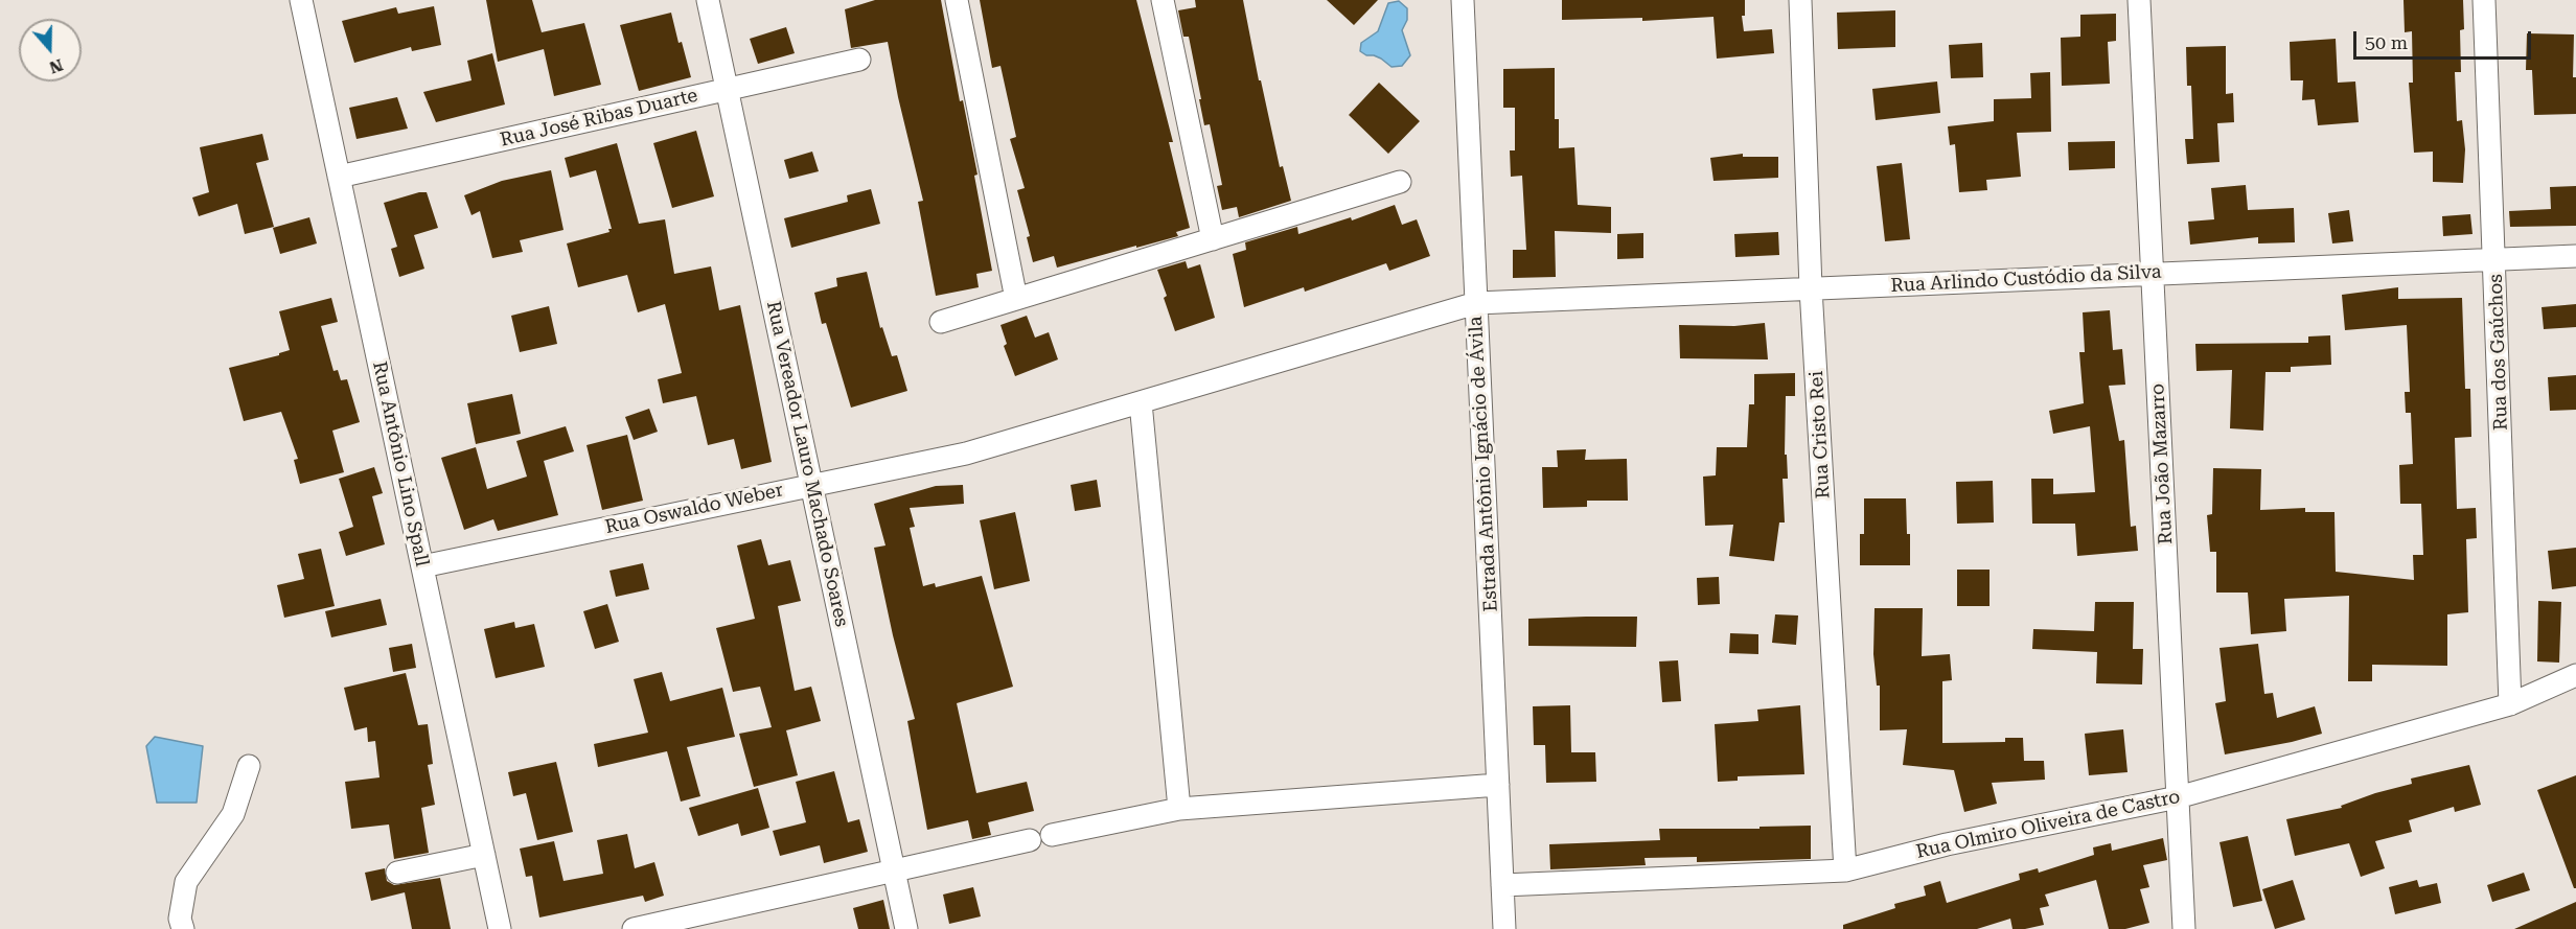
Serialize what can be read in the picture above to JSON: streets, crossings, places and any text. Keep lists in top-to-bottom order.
{
  "streets": {
    "street": [
      "Rua José Ribas Duarte",
      "Rua Arlindo Custódio da Silva",
      "Rua dos Gaúchos",
      "Rua Cristo Rei",
      "Rua Antônio Lino Spall",
      "Rua Vereador Lauro Machado Soares",
      "Estrada Antônio Ignácio de Ávila",
      "Rua João Mazarro",
      "Rua Oswaldo Weber",
      "Rua Olmiro Oliveira de Castro"
    ]
  },
  "crossings": [
    ["Rua José Ribas Duarte", "Rua Antônio Lino Spall"],
    ["Rua José Ribas Duarte", "Rua Vereador Lauro Machado Soares"],
    ["Rua Arlindo Custódio da Silva", "Rua dos Gaúchos"],
    ["Rua Arlindo Custódio da Silva", "Rua Cristo Rei"],
    ["Rua Arlindo Custódio da Silva", "Estrada Antônio Ignácio de Ávila"],
    ["Rua Arlindo Custódio da Silva", "Rua João Mazarro"],
    ["Rua Arlindo Custódio da Silva", "Rua Oswaldo Weber"],
    ["Rua dos Gaúchos", "Rua Olmiro Oliveira de Castro"],
    ["Rua Cristo Rei", "Rua Olmiro Oliveira de Castro"],
    ["Rua Antônio Lino Spall", "Rua Oswaldo Weber"],
    ["Rua Vereador Lauro Machado Soares", "Rua Oswaldo Weber"],
    ["Estrada Antônio Ignácio de Ávila", "Rua Olmiro Oliveira de Castro"],
    ["Rua João Mazarro", "Rua Olmiro Oliveira de Castro"]
  ],
  "scale_bar": "50 m",
  "north": "bottom"
}
